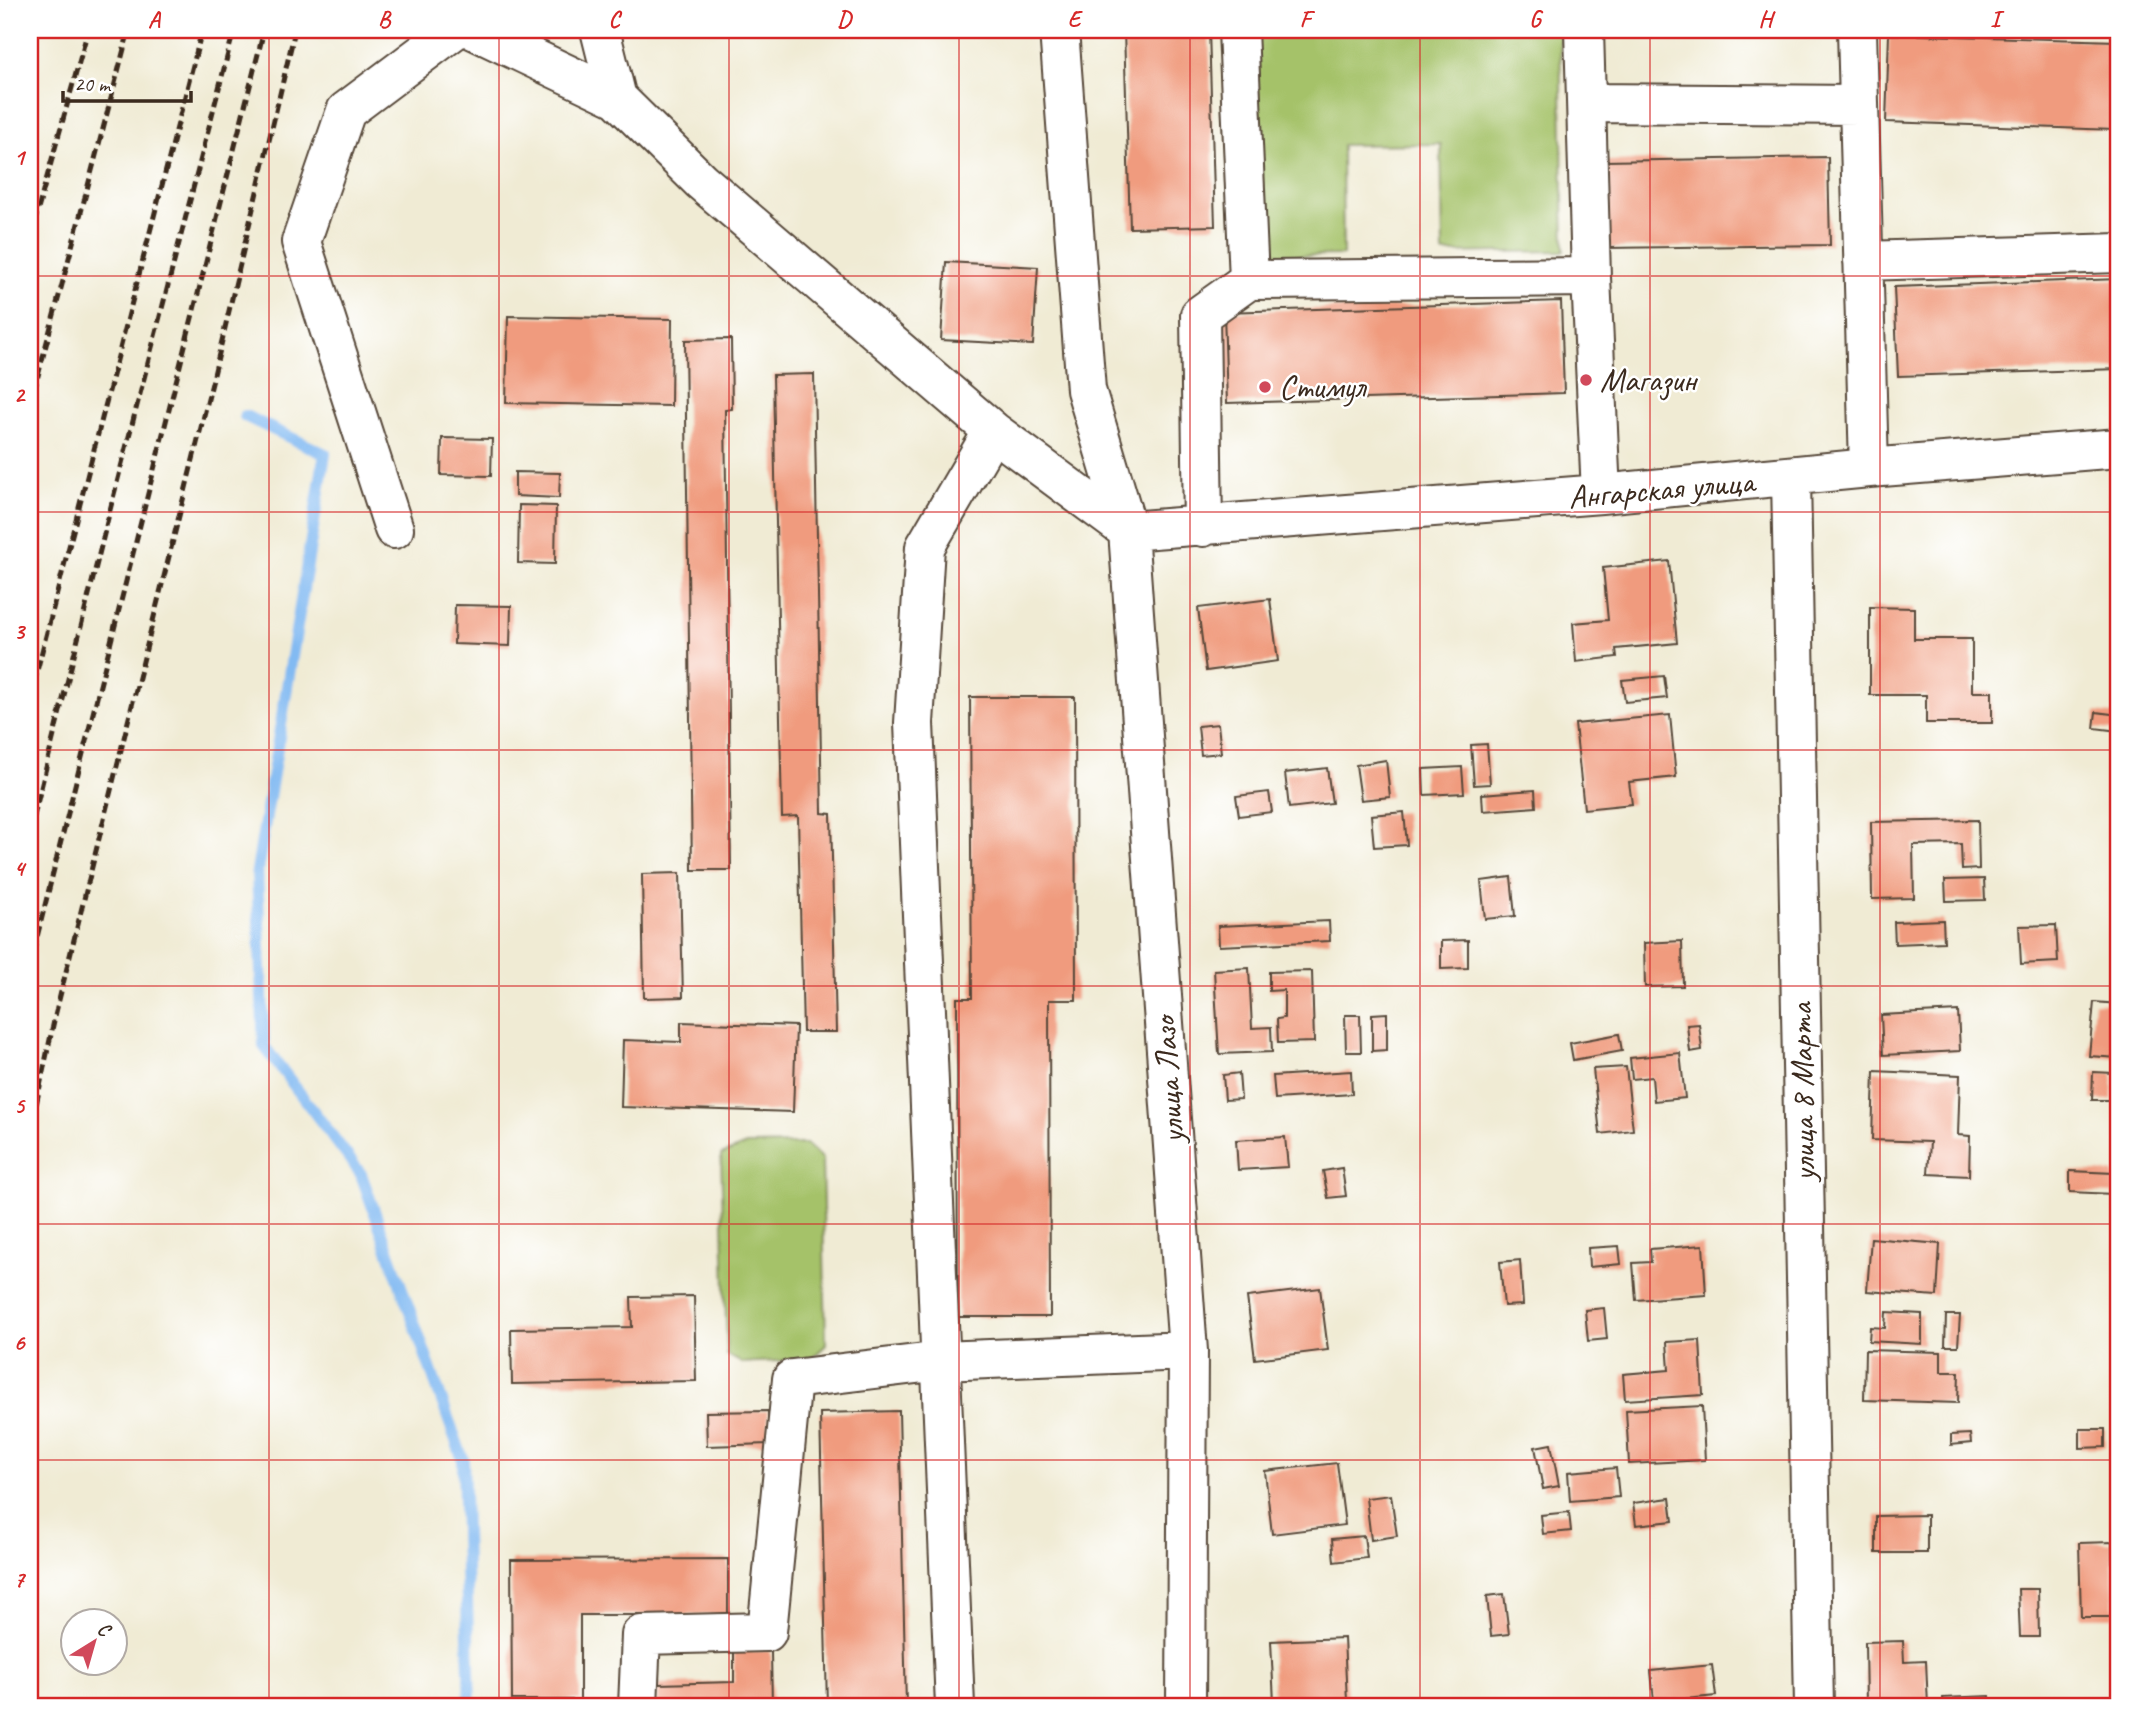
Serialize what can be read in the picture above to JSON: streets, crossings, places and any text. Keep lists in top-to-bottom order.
{
  "streets": {
    "street": ["Ангарская улица", "улица Лазо", "улица 8 Марта"]
  },
  "crossings": [
    ["Ангарская улица", "улица 8 Марта"]
  ],
  "places": ["Магазин", "Стимул"],
  "scale_bar": "20 m",
  "north": "top right",
  "grid": {
    "columns": [
      "A",
      "B",
      "C",
      "D",
      "E",
      "F",
      "G",
      "H",
      "I"
    ],
    "rows": [
      "1",
      "2",
      "3",
      "4",
      "5",
      "6",
      "7"
    ]
  }
}
